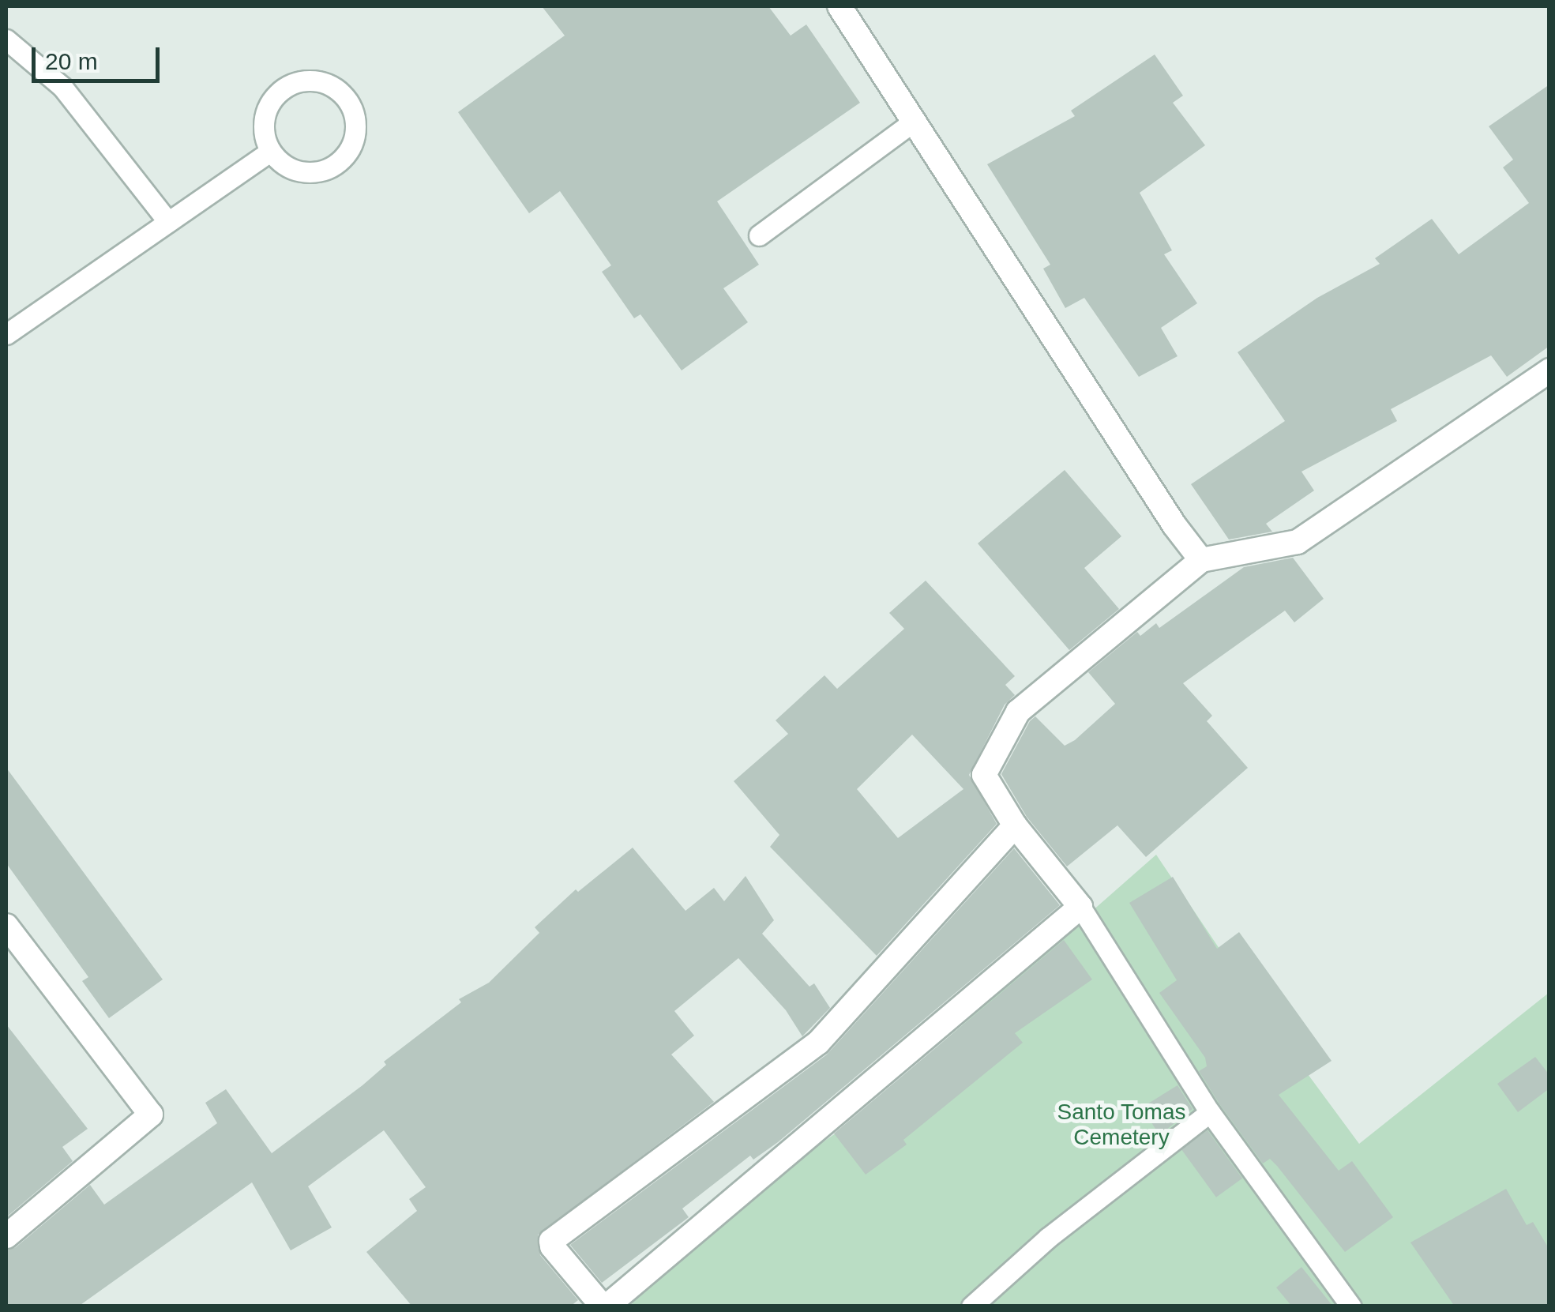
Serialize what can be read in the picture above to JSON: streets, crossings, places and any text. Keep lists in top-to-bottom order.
{
  "parks": ["Santo Tomas Cemetery"],
  "scale_bar": "20 m"
}
